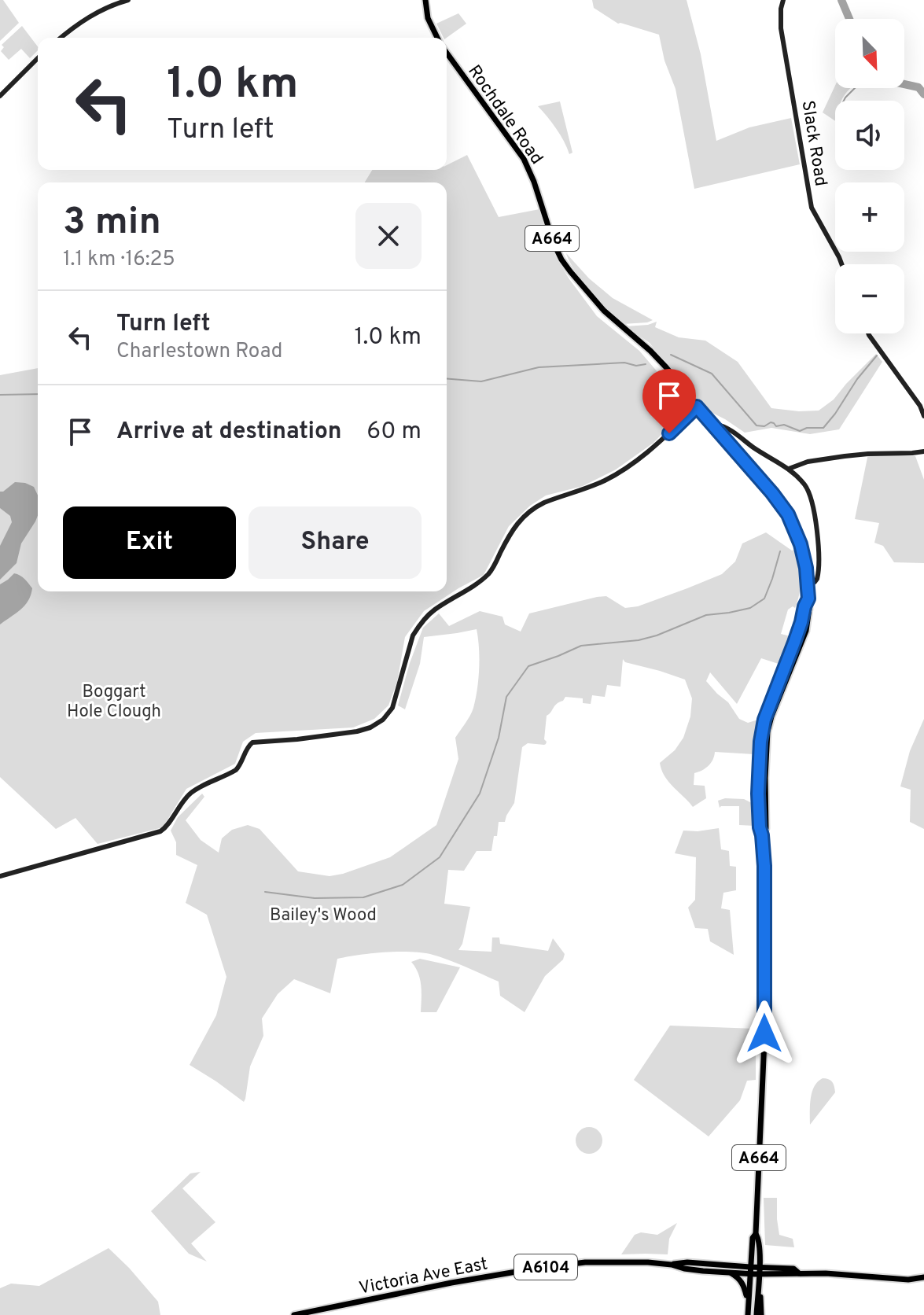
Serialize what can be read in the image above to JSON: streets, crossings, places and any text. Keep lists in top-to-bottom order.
{
  "streets": {
    "main road": [
      "Rochdale Road",
      "A664",
      "A6104",
      "Victoria Ave East"
    ],
    "street": ["Slack Road"]
  },
  "crossings": [
    ["Rochdale Road", "A664"],
    ["Rochdale Road", "A6104"],
    ["A664", "A6104"],
    ["A6104", "Victoria Ave East"]
  ],
  "parks": ["Boggart Hole Clough", "Bailey's Wood"],
  "north": "bottom right",
  "page": {
    "map_buttons": ["+", "−"],
    "turn": ["1.0 km", "Turn left"],
    "heading": ["3 min", "1.1 km · 16:25"],
    "list": [
      {
        "name": "Turn left",
        "note": "Charlestown Road",
        "value": "1.0 km"
      },
      {
        "name": "Arrive at destination",
        "value": "60 m"
      }
    ],
    "buttons": ["Exit", "Share"]
  }
}
